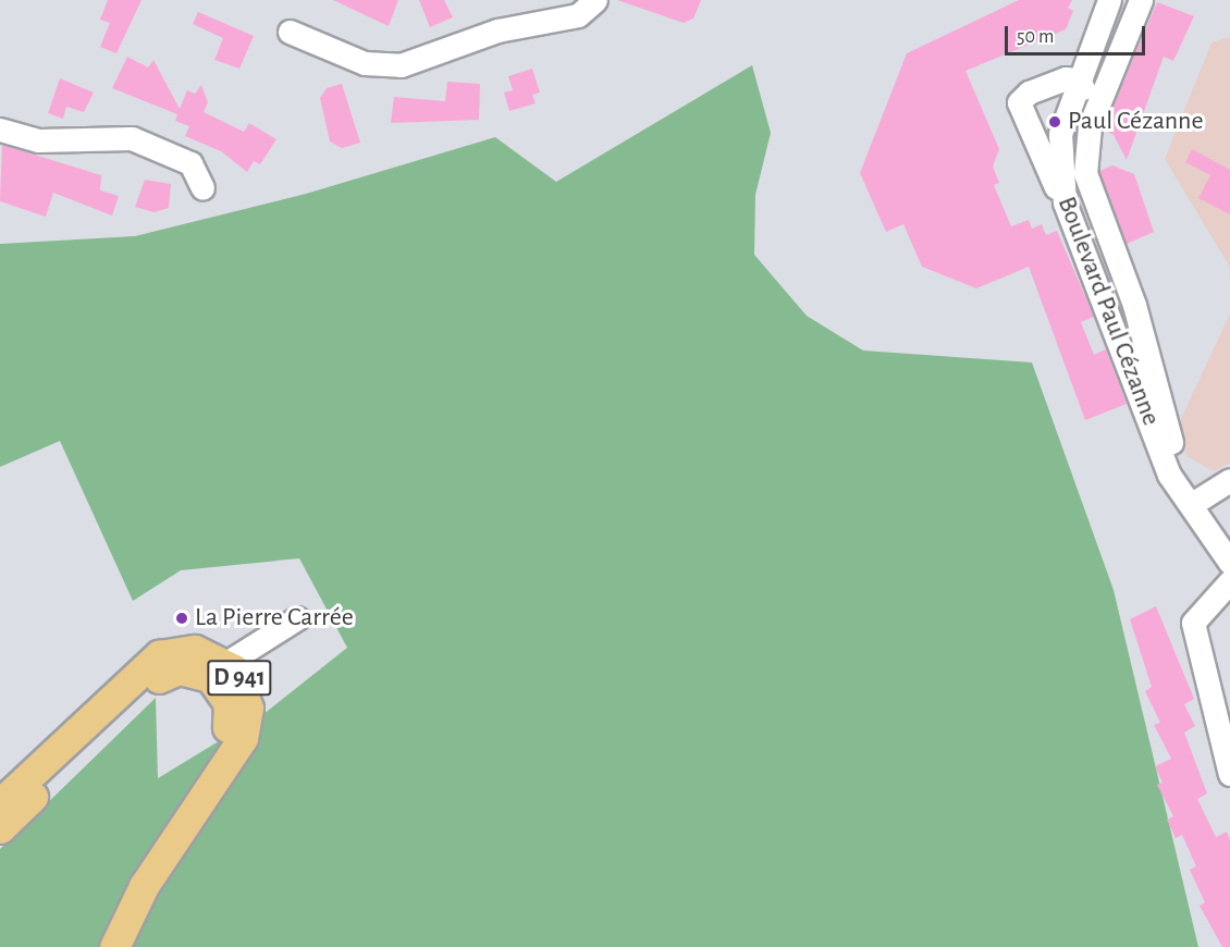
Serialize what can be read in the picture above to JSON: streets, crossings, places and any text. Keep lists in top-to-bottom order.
{
  "streets": {
    "main road": ["D 941"],
    "street": ["Boulevard Paul Cézanne"]
  },
  "places": ["Paul Cézanne", "La Pierre Carrée"],
  "scale_bar": "50 m"
}
